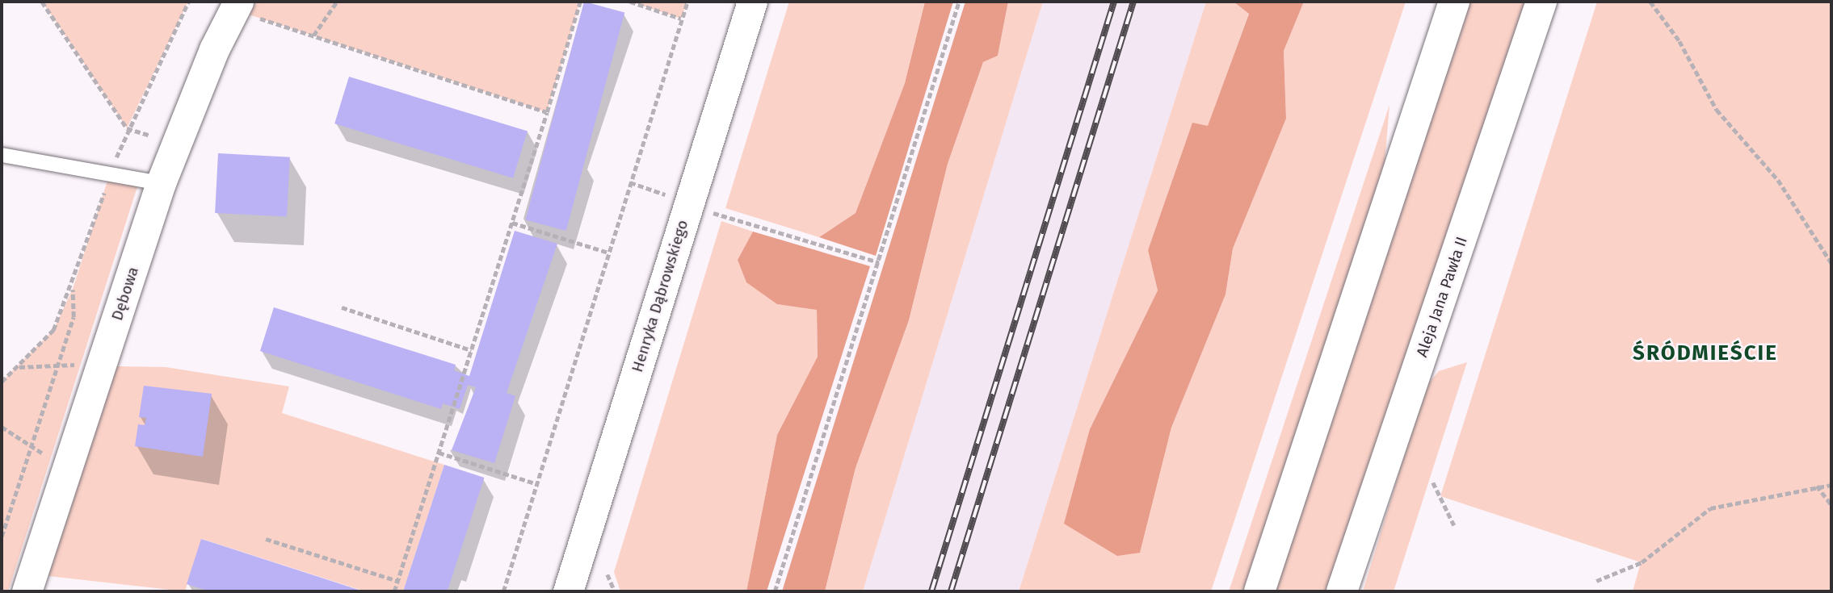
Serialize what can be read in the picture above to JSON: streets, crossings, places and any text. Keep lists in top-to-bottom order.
{
  "streets": {
    "street": ["Dębowa", "Henryka Dąbrowskiego", "Aleja Jana Pawła II"]
  },
  "districts": ["ŚRÓDMIEŚCIE"]
}
